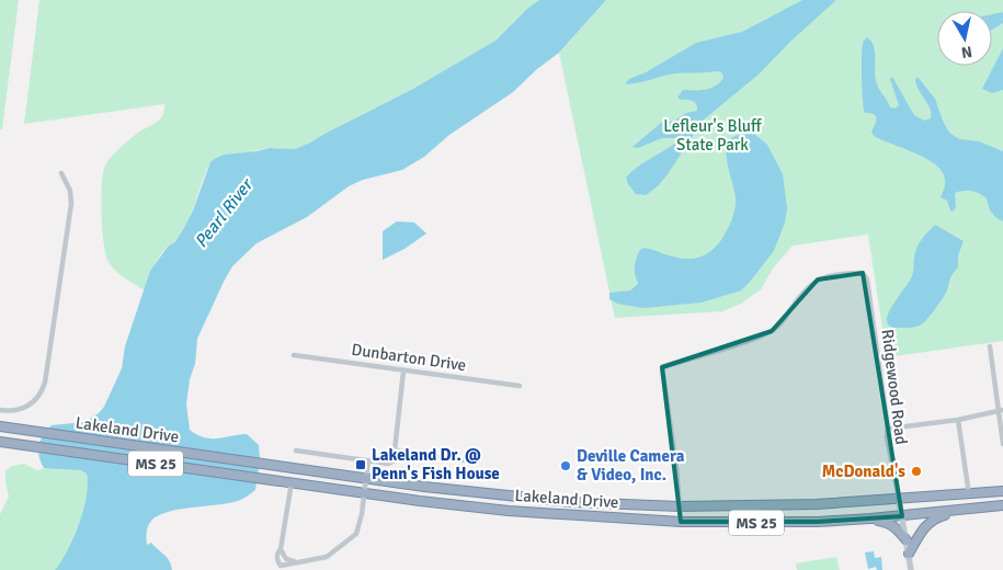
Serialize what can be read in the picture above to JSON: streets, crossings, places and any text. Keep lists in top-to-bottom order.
{
  "streets": {
    "highway": ["Lakeland Drive", "MS 25"],
    "street": ["Dunbarton Drive", "Ridgewood Road"]
  },
  "crossings": [
    ["Ridgewood Road", "Lakeland Drive"]
  ],
  "water": ["Pearl River"],
  "parks": ["Lefleur's Bluff State Park"],
  "places": {
    "transit": ["Lakeland Dr. @ Penn's Fish House"],
    "other": ["Deville Camera & Video, Inc.", "McDonald's"]
  },
  "north": "bottom"
}
